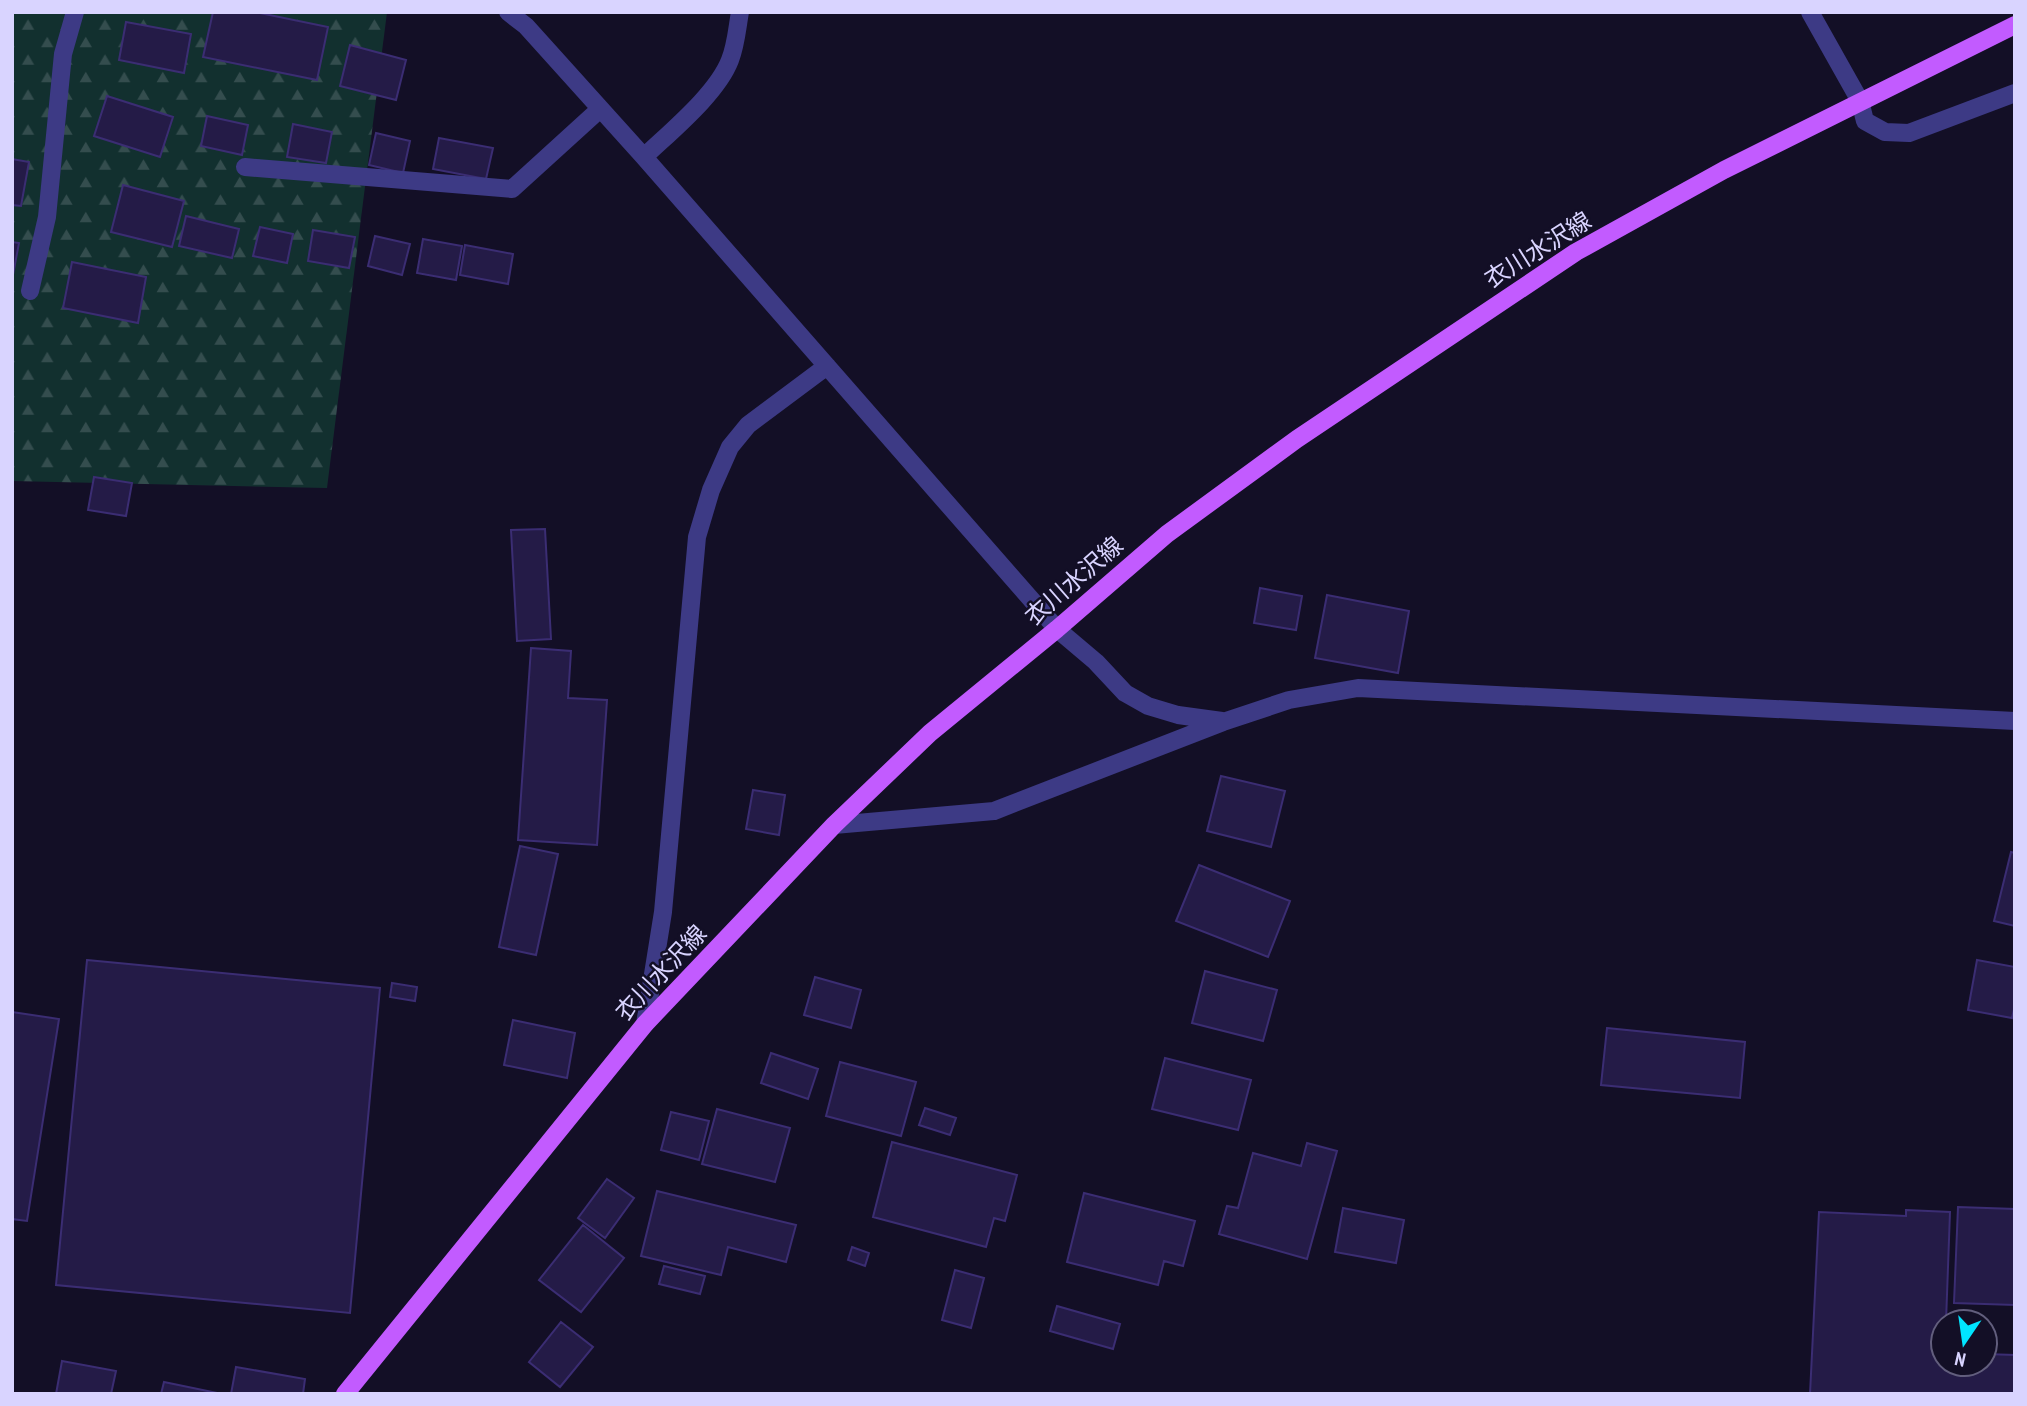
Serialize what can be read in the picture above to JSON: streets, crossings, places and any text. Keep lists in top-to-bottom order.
{
  "streets": {
    "main road": ["衣川水沢線"]
  },
  "north": "bottom"
}
